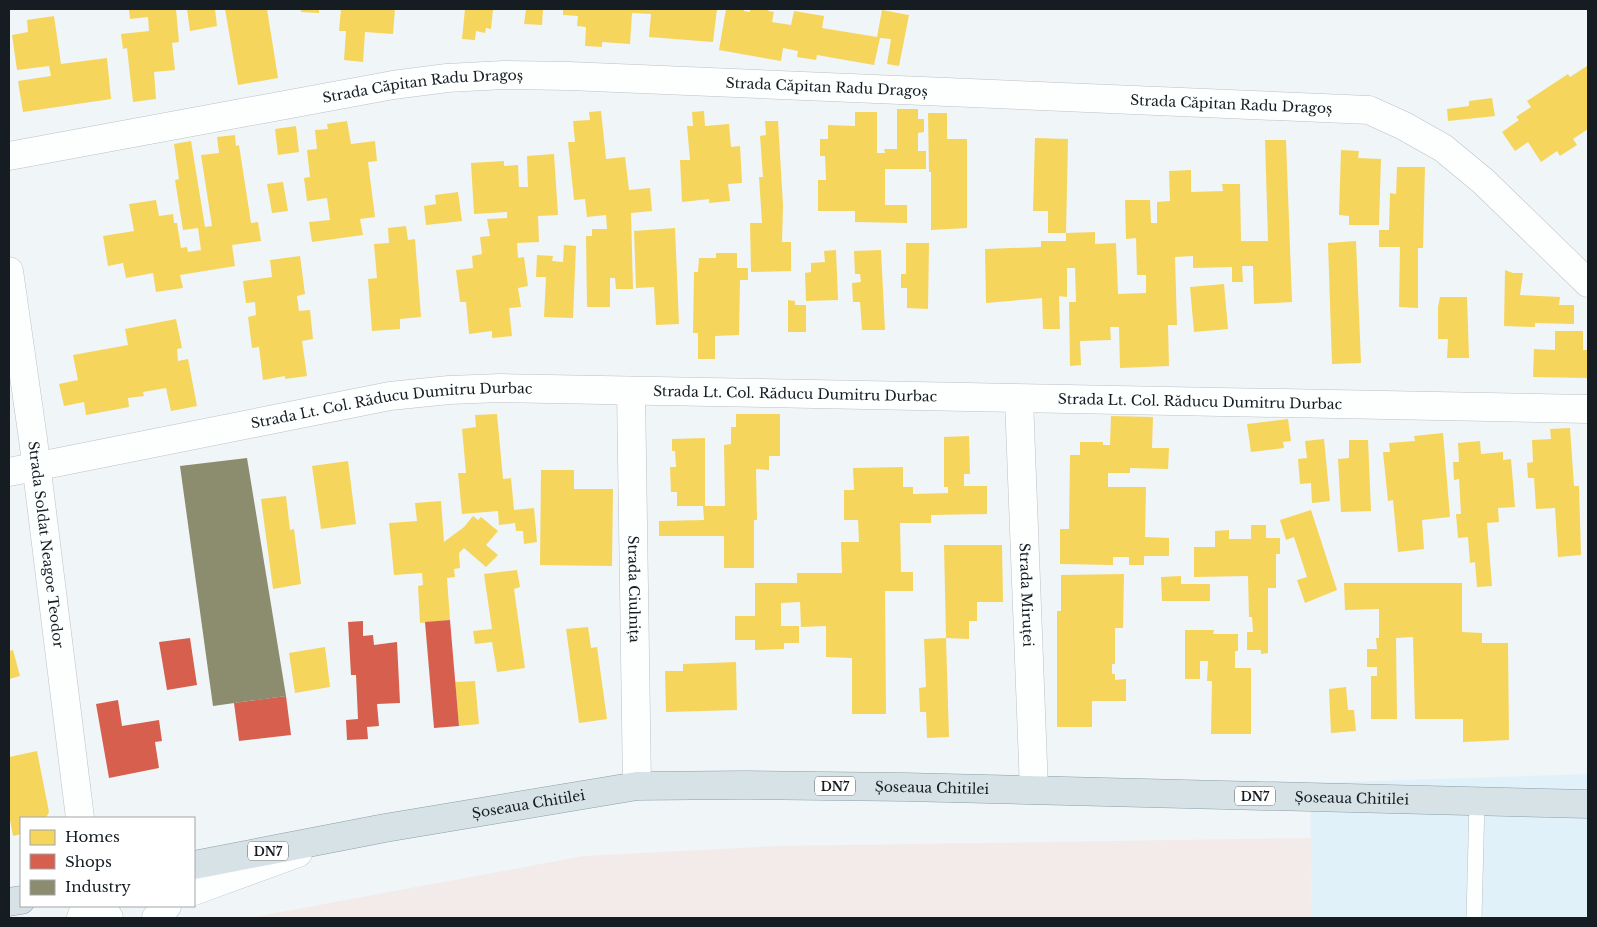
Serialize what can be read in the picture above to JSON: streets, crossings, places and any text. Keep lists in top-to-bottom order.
{
  "streets": {
    "main road": ["DN7", "Șoseaua Chitilei"],
    "street": [
      "Strada Căpitan Radu Dragoș",
      "Strada Lt. Col. Răducu Dumitru Durbac",
      "Strada Soldat Neagoe Teodor",
      "Strada Ciulnița",
      "Strada Miruței"
    ]
  },
  "crossings": [
    ["Strada Lt. Col. Răducu Dumitru Durbac", "Strada Soldat Neagoe Teodor"],
    ["Strada Lt. Col. Răducu Dumitru Durbac", "Strada Ciulnița"],
    ["Strada Lt. Col. Răducu Dumitru Durbac", "Strada Miruței"],
    ["Strada Ciulnița", "Șoseaua Chitilei"],
    ["Strada Miruței", "Șoseaua Chitilei"]
  ],
  "legend": ["Homes", "Shops", "Industry"]
}
